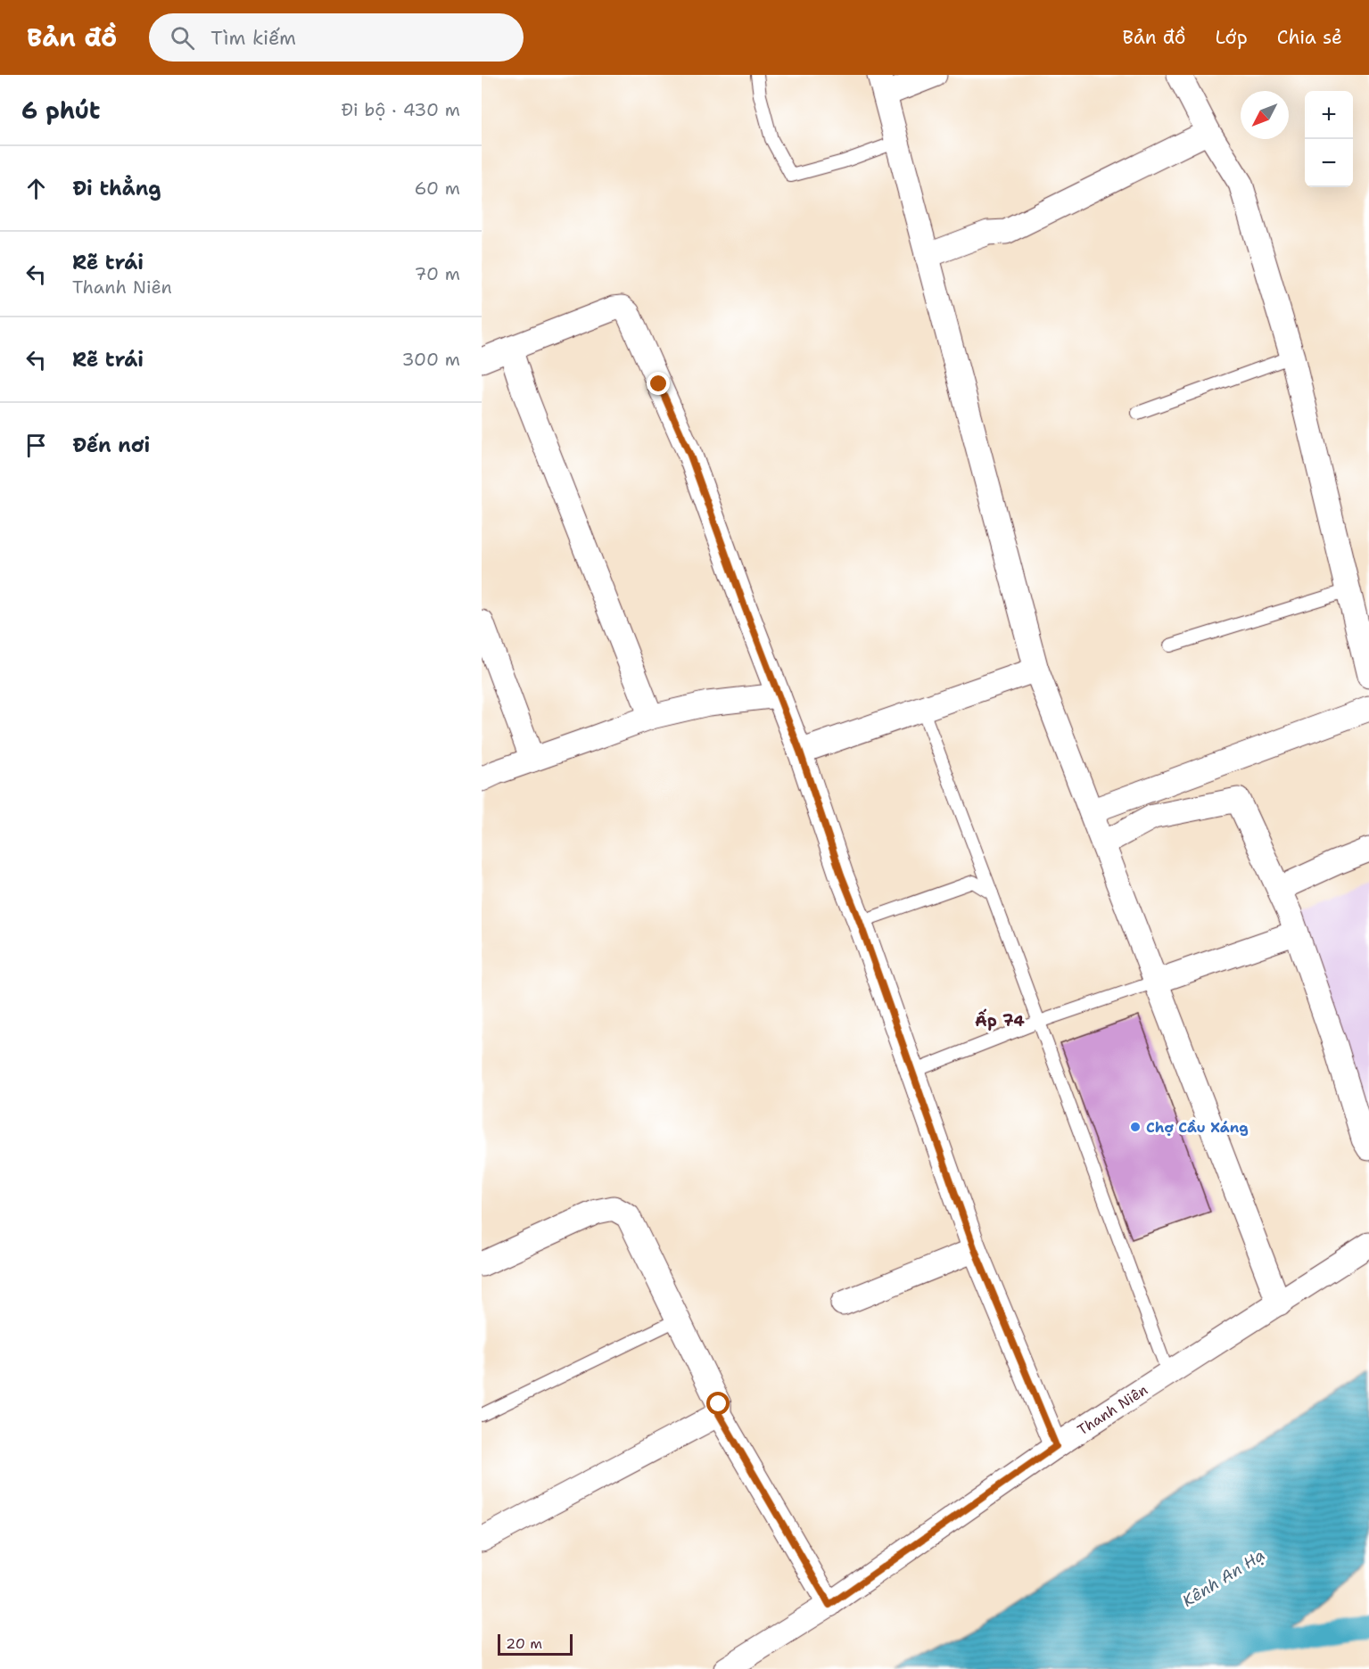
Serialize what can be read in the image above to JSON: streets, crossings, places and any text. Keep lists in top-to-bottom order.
{
  "streets": {
    "street": ["Thanh Niên"]
  },
  "districts": ["Ấp 74"],
  "water": ["Kênh An Hạ"],
  "places": ["Chợ Cầu Xáng"],
  "scale_bar": "20 m",
  "north": "bottom left",
  "page": {
    "header": "Bản đồ",
    "search": "Tìm kiếm",
    "nav": ["Bản đồ", "Lớp", "Chia sẻ"],
    "heading": ["6 phút", "Đi bộ · 430 m"],
    "map_buttons": ["+", "−"],
    "list": [
      ["Đi thẳng", "60 m"],
      ["Rẽ trái", "Thanh Niên", "70 m"],
      ["Rẽ trái", "300 m"],
      "Đến nơi"
    ],
    "scale": "20 m"
  }
}
